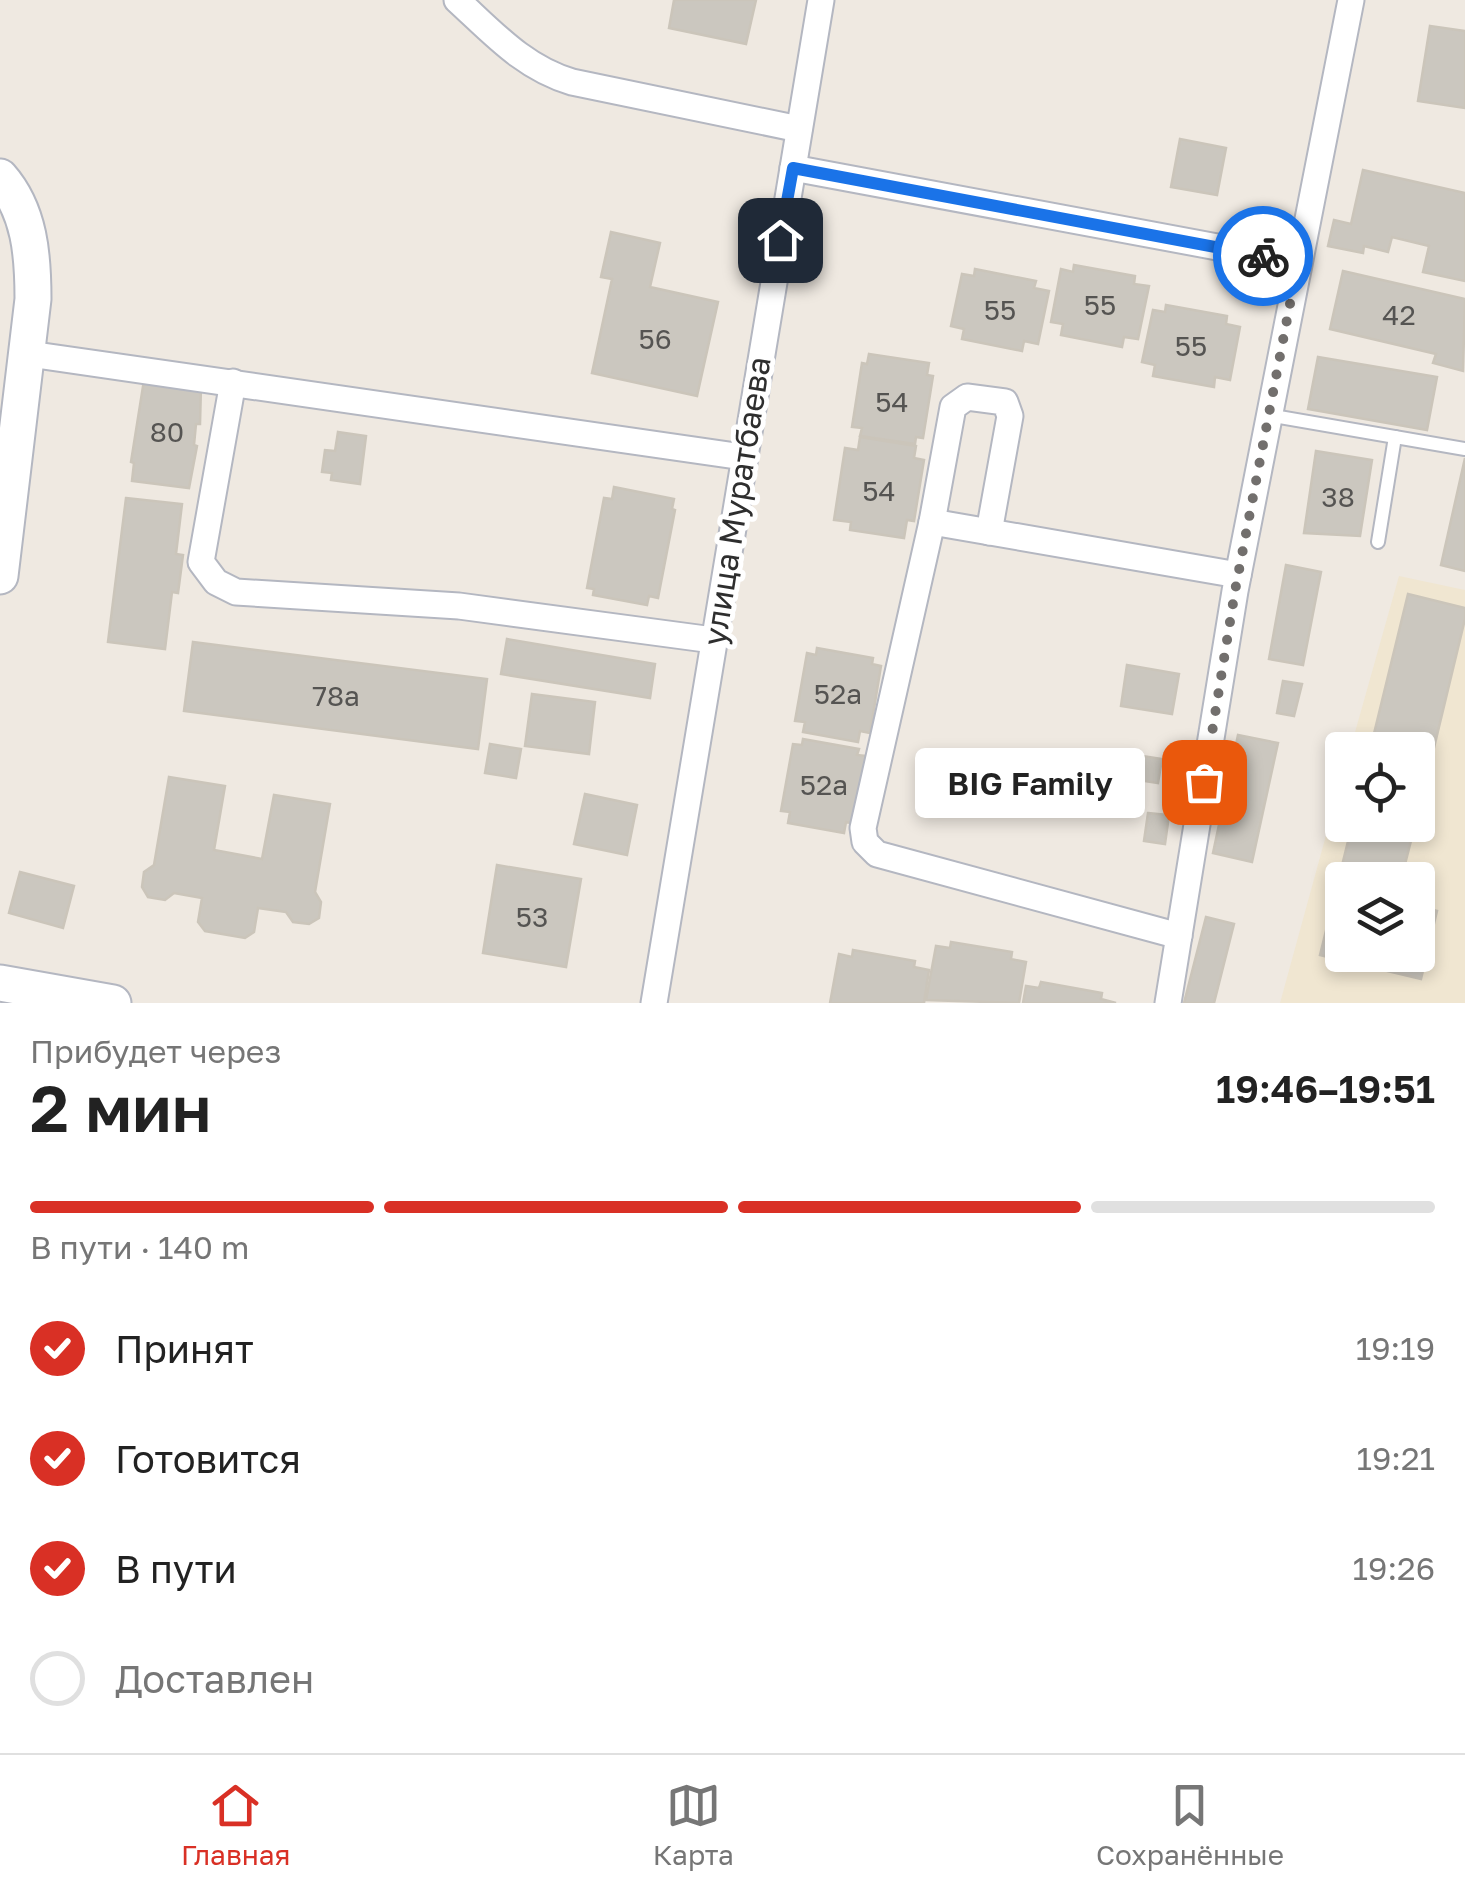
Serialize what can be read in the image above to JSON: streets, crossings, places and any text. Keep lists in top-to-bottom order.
{
  "streets": {
    "street": ["улица Муратбаева"]
  },
  "places": ["BIG Family"],
  "house_numbers": [
    "55",
    "55",
    "42",
    "56",
    "55",
    "54",
    "80",
    "54",
    "38",
    "52а",
    "78а",
    "52а",
    "53"
  ],
  "page": {
    "bubble": "BIG Family",
    "heading": ["2 мин", "Прибудет через", "19:46–19:51"],
    "bar": "В пути · 140 m",
    "list": [
      ["Принят", "19:19"],
      ["Готовится", "19:21"],
      ["В пути", "19:26"],
      "Доставлен"
    ],
    "tabs": ["Главная", "Карта", "Сохранённые"]
  }
}
